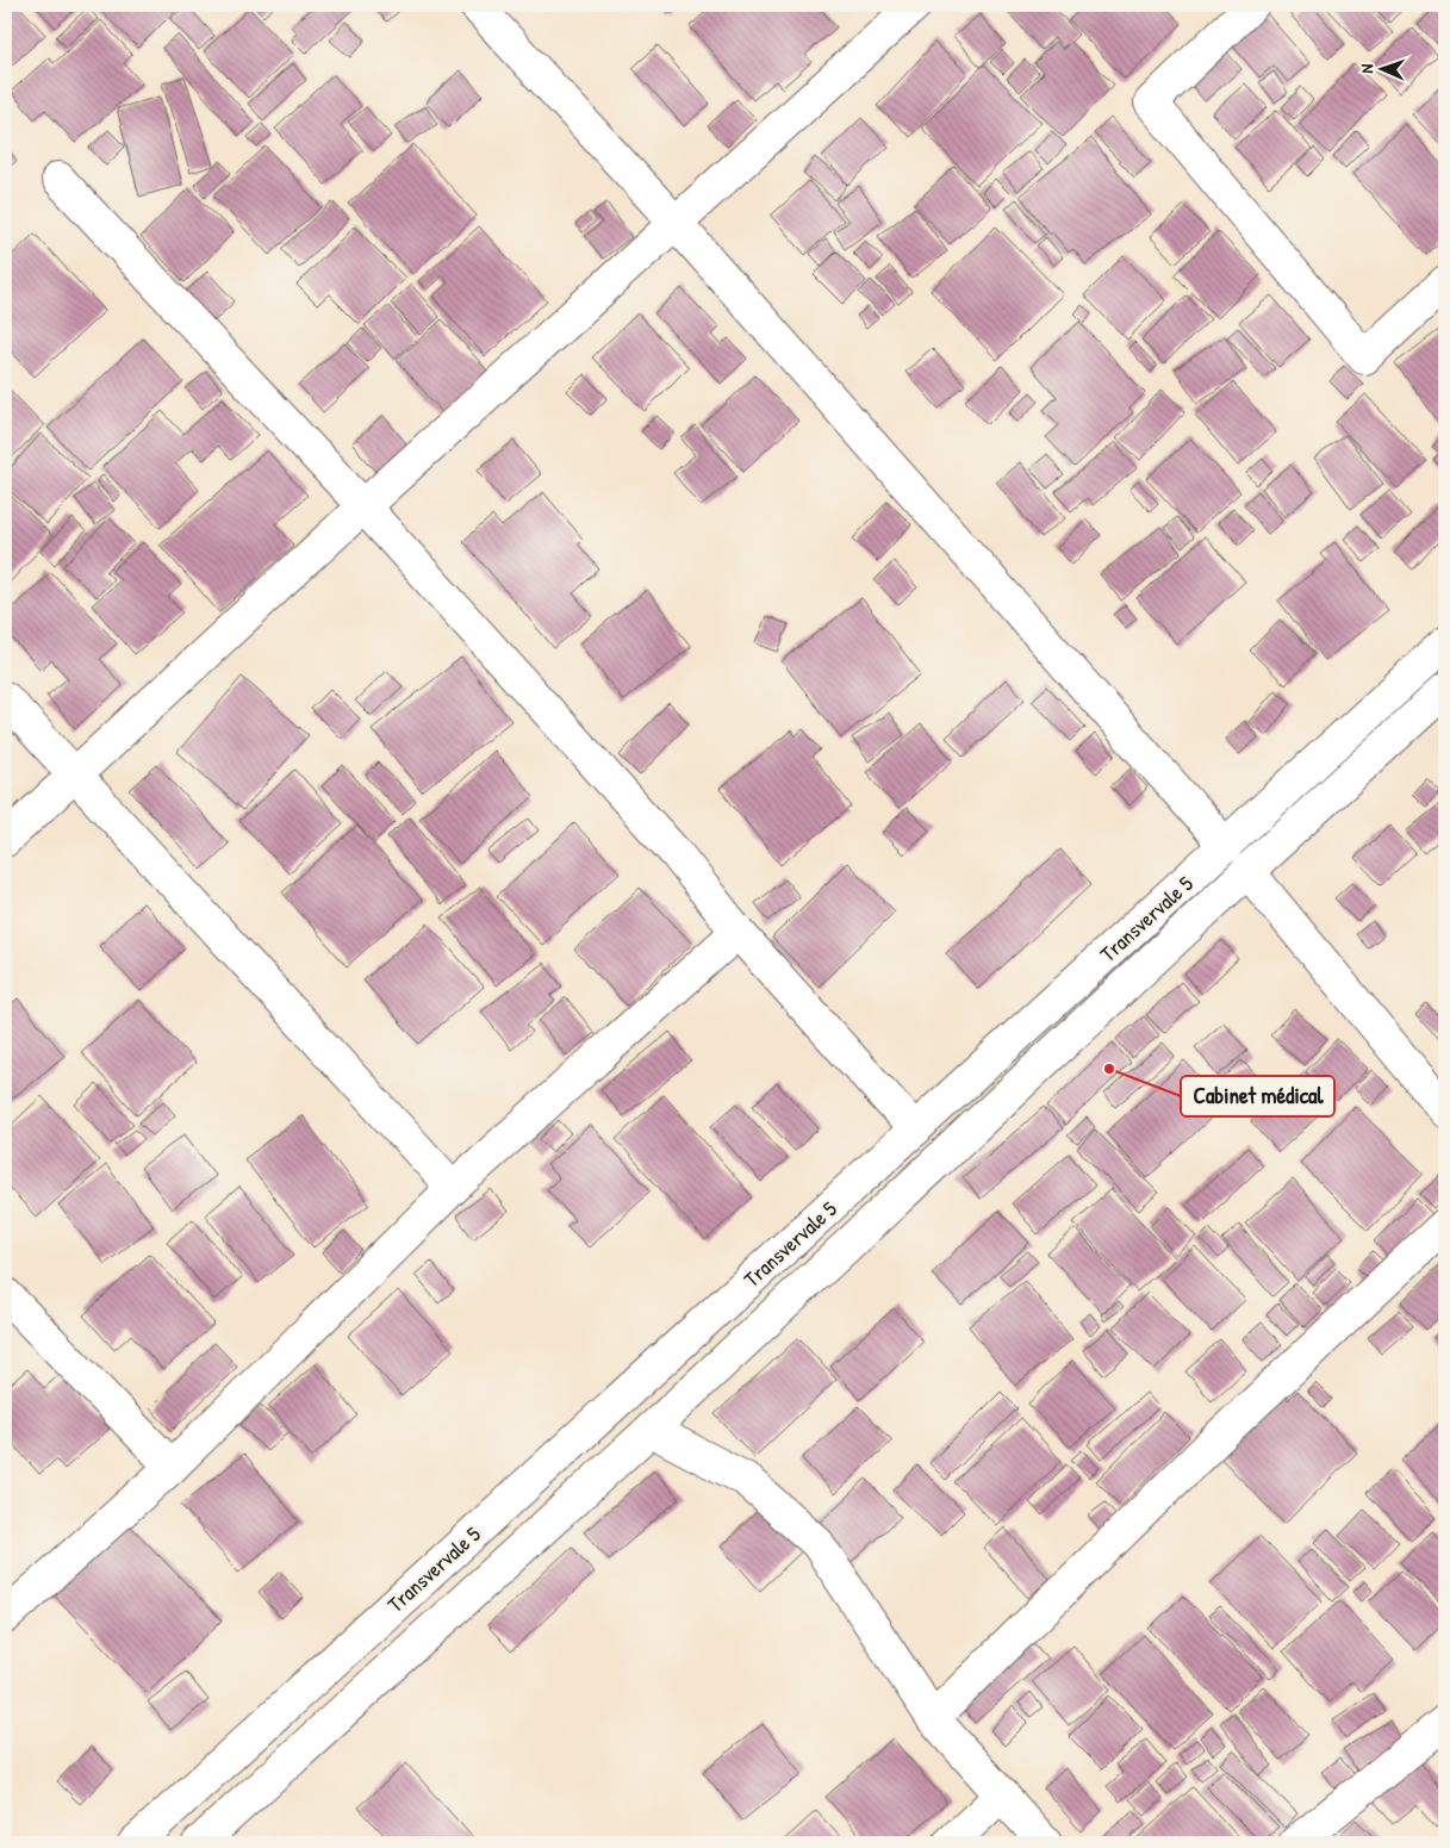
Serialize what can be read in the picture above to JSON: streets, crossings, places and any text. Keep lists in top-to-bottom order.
{
  "streets": {
    "street": ["Transvervale 5"]
  },
  "places": ["Cabinet médical"],
  "north": "left"
}
